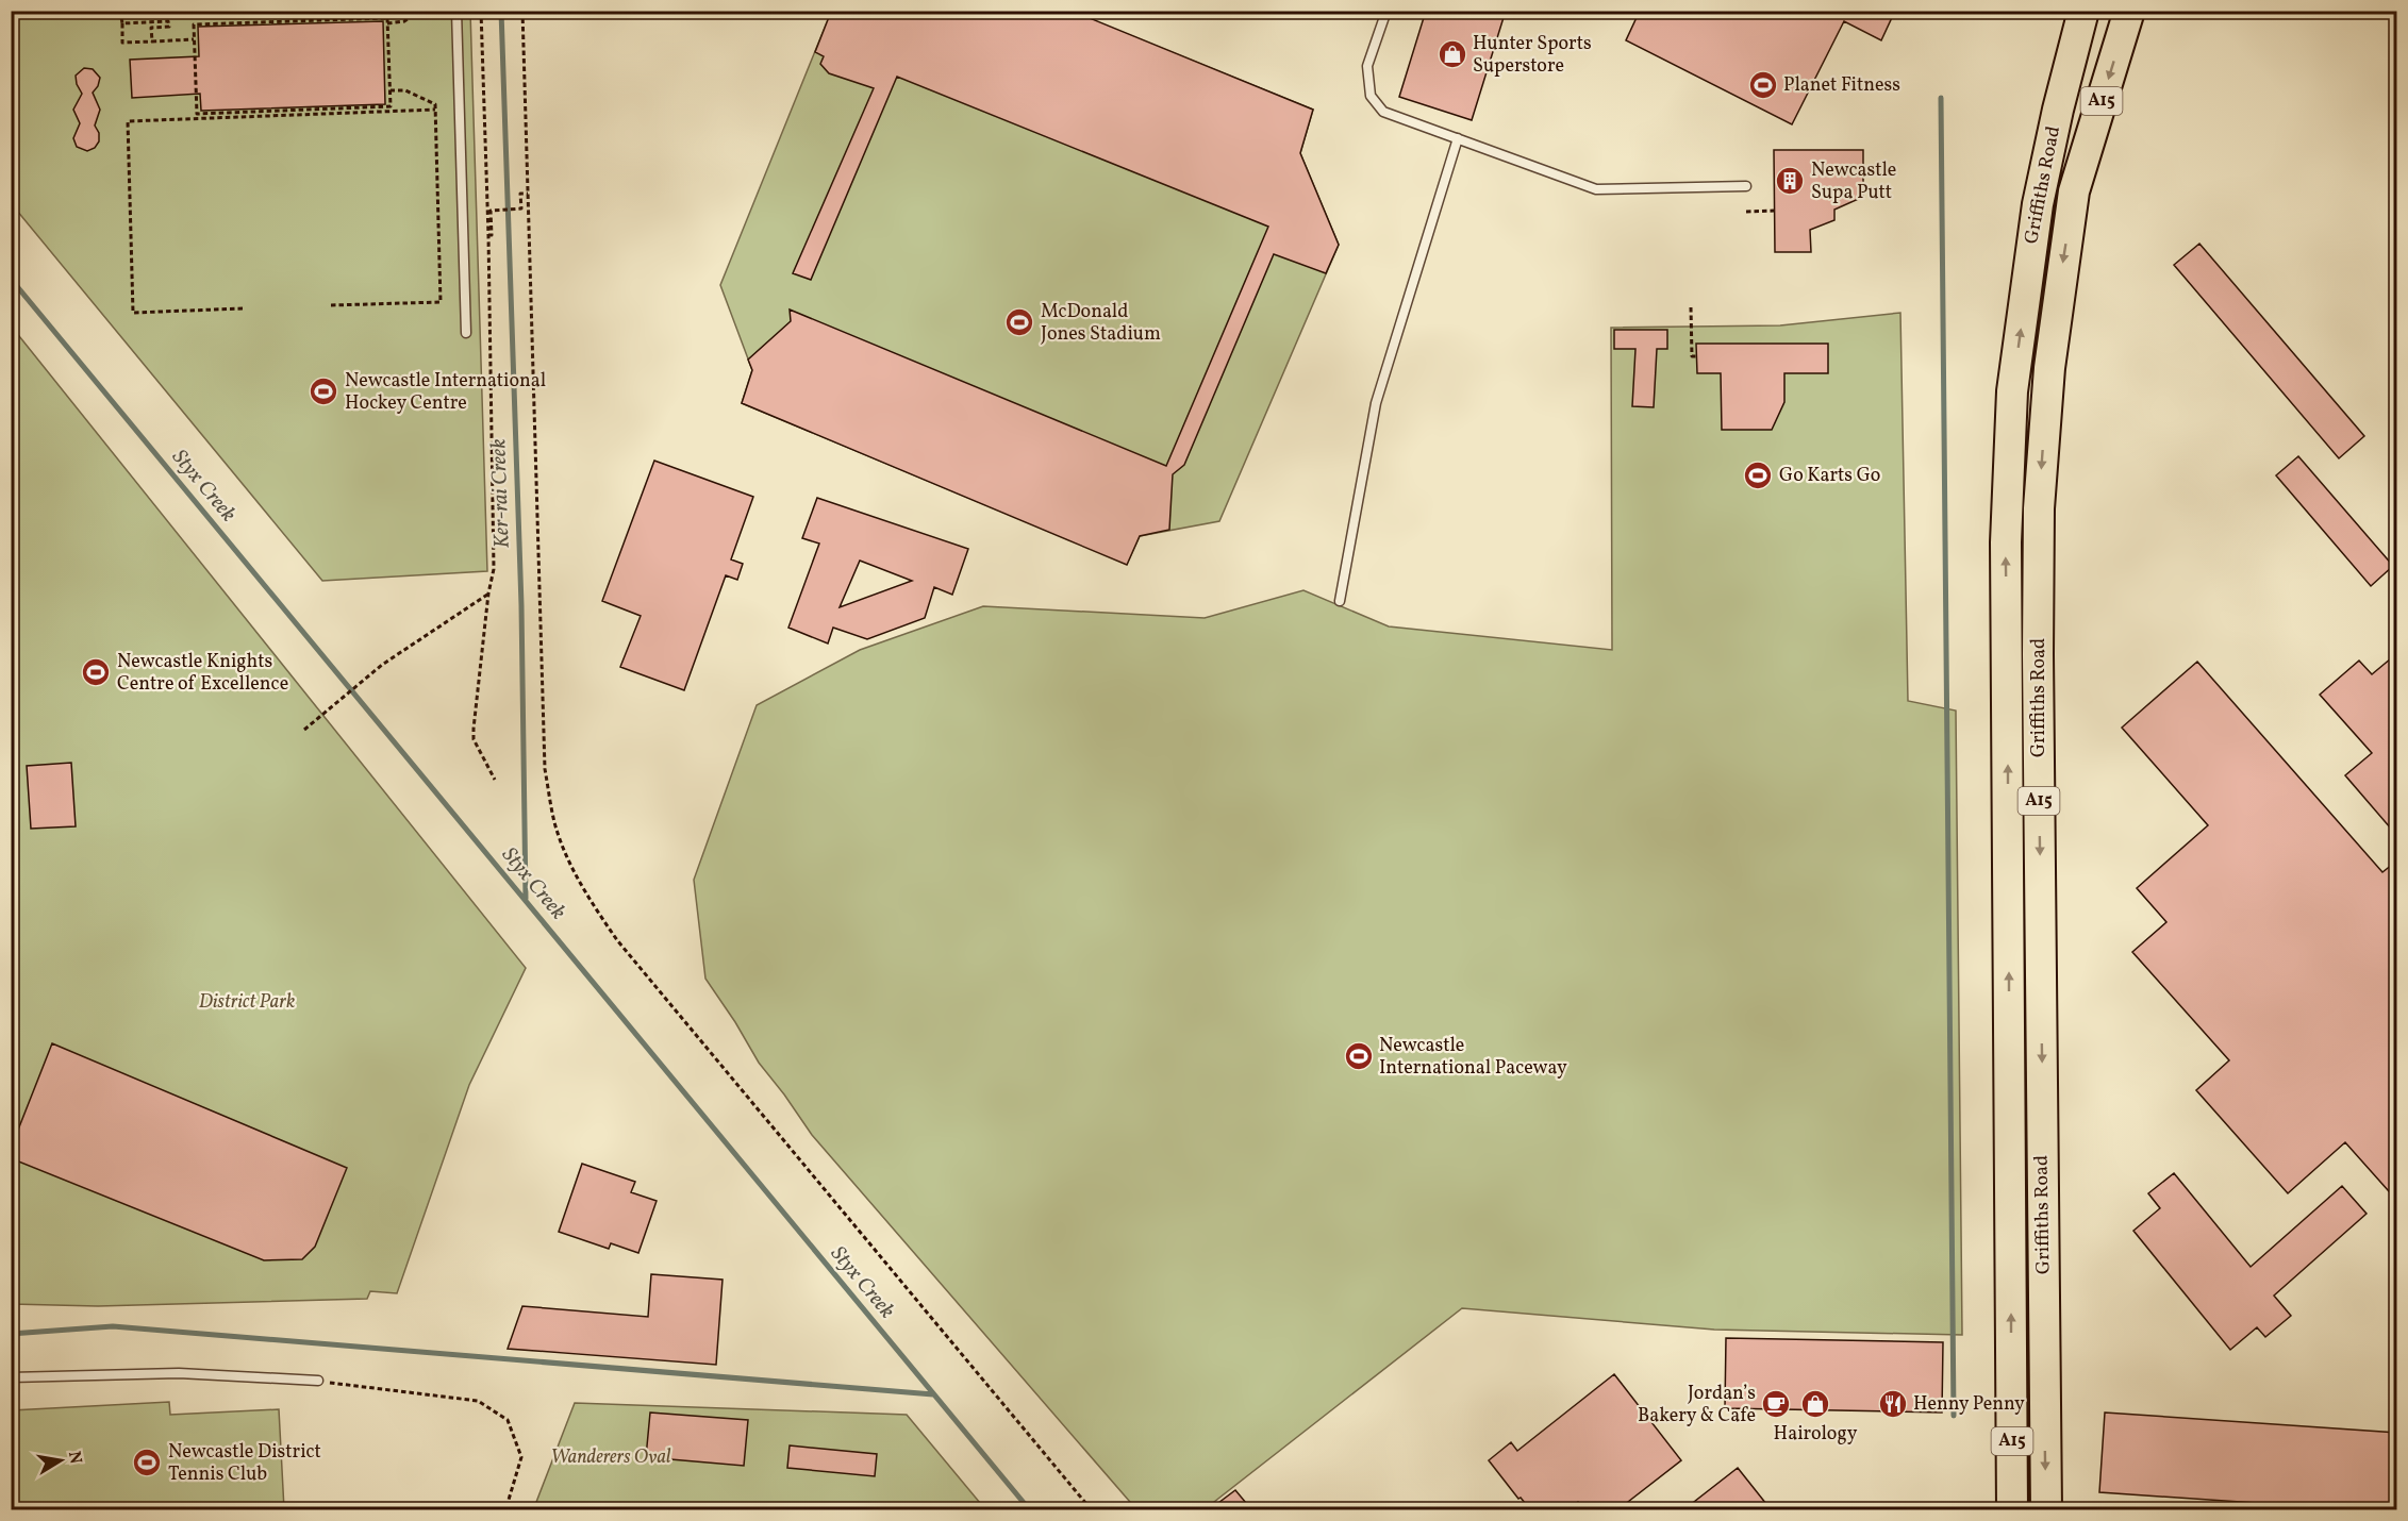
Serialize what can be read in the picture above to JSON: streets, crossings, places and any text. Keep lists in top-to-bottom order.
{
  "streets": {
    "highway": ["A15", "Griffiths Road"]
  },
  "water": ["Styx Creek", "Ker-rai Creek"],
  "parks": ["District Park", "Wanderers Oval"],
  "places": {
    "shop": ["Hunter Sports Superstore", "Hairology"],
    "sports": [
      "Planet Fitness",
      "McDonald Jones Stadium",
      "Newcastle International Hockey Centre",
      "Go Karts Go",
      "Newcastle Knights Centre of Excellence",
      "Newcastle International Paceway",
      "Newcastle District Tennis Club"
    ],
    "building": ["Newcastle Supa Putt"],
    "cafe": ["Jordan’s Bakery & Cafe"],
    "restaurant": ["Henny Penny"]
  },
  "north": "right"
}
